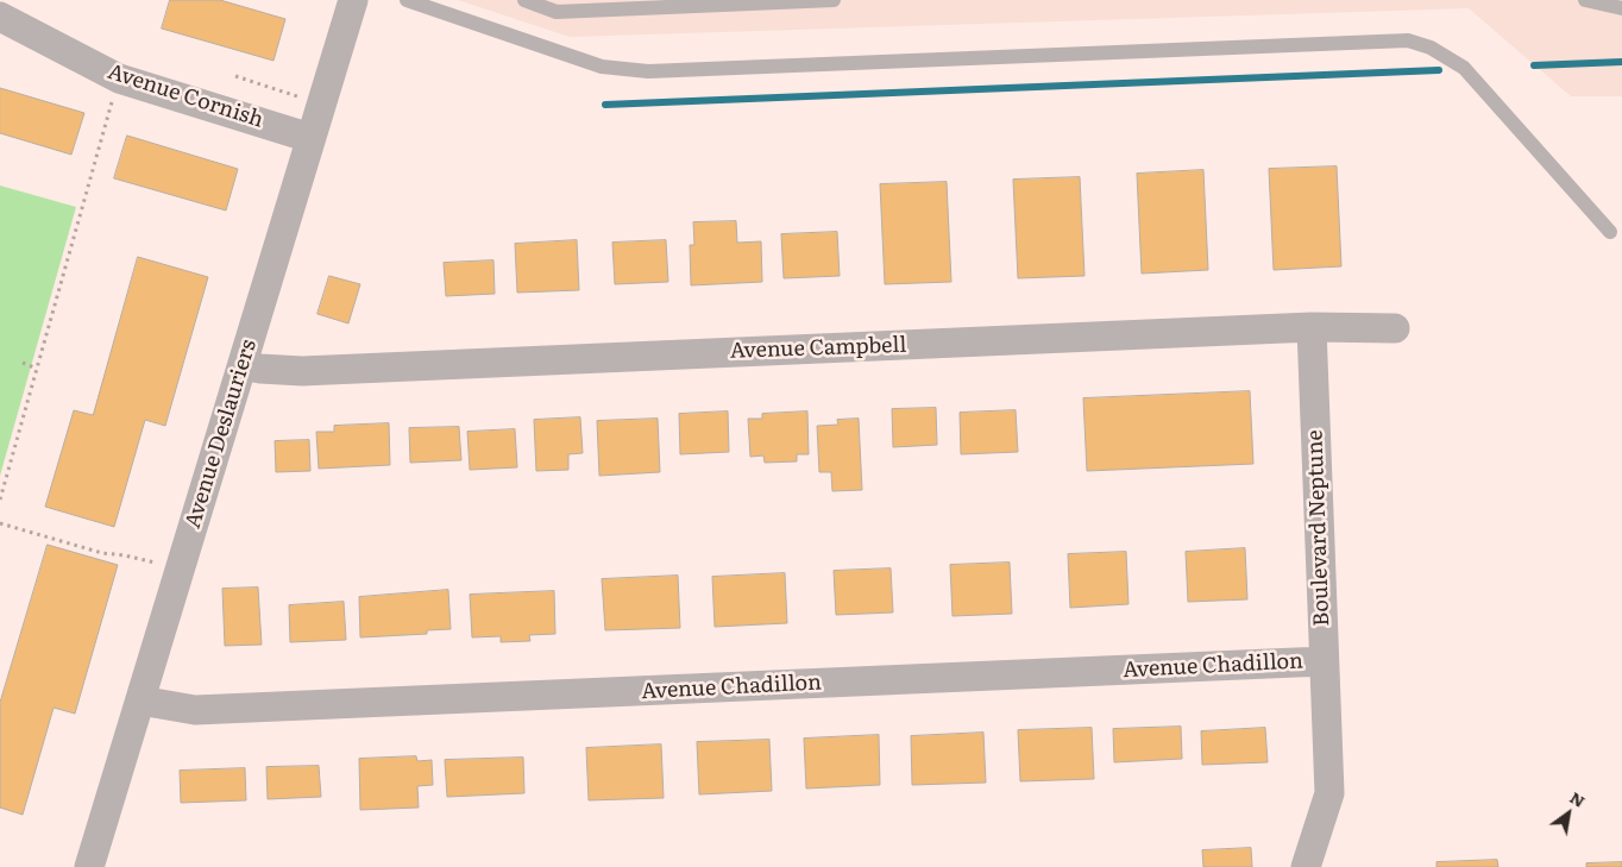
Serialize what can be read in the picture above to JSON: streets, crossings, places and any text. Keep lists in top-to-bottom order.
{
  "streets": {
    "street": [
      "Avenue Cornish",
      "Avenue Campbell",
      "Avenue Deslauriers",
      "Boulevard Neptune",
      "Avenue Chadillon"
    ]
  },
  "crossings": [
    ["Avenue Cornish", "Avenue Deslauriers"],
    ["Avenue Campbell", "Avenue Deslauriers"],
    ["Avenue Campbell", "Boulevard Neptune"],
    ["Avenue Deslauriers", "Avenue Chadillon"],
    ["Boulevard Neptune", "Avenue Chadillon"]
  ],
  "north": "top right"
}
